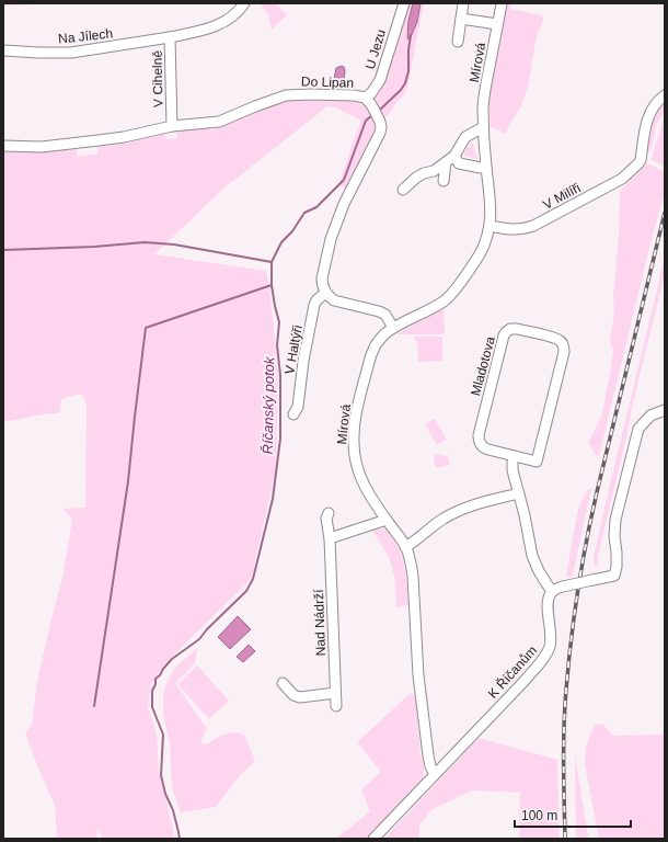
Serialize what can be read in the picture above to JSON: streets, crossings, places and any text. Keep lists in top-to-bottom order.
{
  "streets": {
    "street": [
      "Na Jílech",
      "U Jezu",
      "Mírová",
      "V Cihelně",
      "Do Lipan",
      "V Milíři",
      "V Haltýři",
      "Mladotova",
      "Nad Nádrží",
      "K Říčanům"
    ]
  },
  "crossings": [
    ["Na Jílech", "V Cihelně"],
    ["U Jezu", "Do Lipan"],
    ["Mírová", "V Milíři"],
    ["Mírová", "K Říčanům"],
    ["V Cihelně", "Do Lipan"],
    ["Do Lipan", "V Haltýři"]
  ],
  "water": ["Říčanský potok"],
  "scale_bar": "100 m"
}
